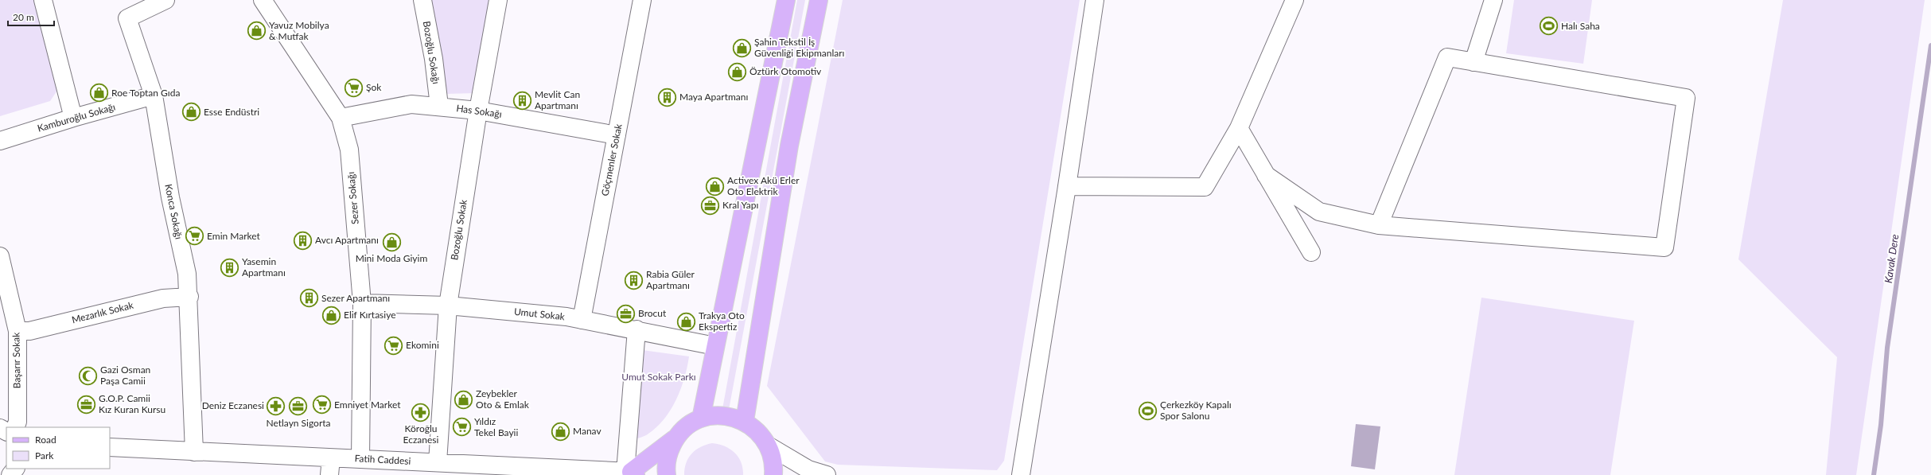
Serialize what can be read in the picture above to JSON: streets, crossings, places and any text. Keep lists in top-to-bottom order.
{
  "streets": {
    "street": [
      "Bozoğlu Sokağı",
      "Has Sokağı",
      "Kamburoğlu Sokağı",
      "Göçmenler Sokak",
      "Sezer Sokağı",
      "Konca Sokağı",
      "Bozoğlu Sokak",
      "Mezarlık Sokak",
      "Umut Sokak",
      "Başarır Sokak",
      "Fatih Caddesi"
    ]
  },
  "crossings": [
    ["Bozoğlu Sokağı", "Has Sokağı"],
    ["Has Sokağı", "Göçmenler Sokak"],
    ["Has Sokağı", "Sezer Sokağı"],
    ["Has Sokağı", "Bozoğlu Sokak"],
    ["Kamburoğlu Sokağı", "Konca Sokağı"],
    ["Göçmenler Sokak", "Umut Sokak"],
    ["Sezer Sokağı", "Umut Sokak"],
    ["Sezer Sokağı", "Fatih Caddesi"],
    ["Konca Sokağı", "Mezarlık Sokak"],
    ["Konca Sokağı", "Fatih Caddesi"],
    ["Bozoğlu Sokak", "Umut Sokak"],
    ["Bozoğlu Sokak", "Fatih Caddesi"],
    ["Mezarlık Sokak", "Başarır Sokak"]
  ],
  "water": ["Kavak Dere"],
  "parks": ["Umut Sokak Parkı"],
  "places": {
    "sports": ["Halı Saha", "Çerkezköy Kapalı Spor Salonu"],
    "shop": [
      "Yavuz Mobilya & Mutfak",
      "Şahin Tekstil İş Güvenliği Ekipmanları",
      "Öztürk Otomotiv",
      "Roe Toptan Gıda",
      "Esse Endüstri",
      "Activex Akü Erler Oto Elektrik",
      "Mini Moda Giyim",
      "Elif Kırtasiye",
      "Trakya Oto Ekspertiz",
      "Zeybekler Oto & Emlak",
      "Manav"
    ],
    "supermarket": [
      "Şok",
      "Emin Market",
      "Ekomini",
      "Emniyet Market",
      "Yıldız Tekel Bayii"
    ],
    "building": [
      "Maya Apartmanı",
      "Mevlit Can Apartmanı",
      "Avcı Apartmanı",
      "Yasemin Apartmanı",
      "Rabia Güler Apartmanı",
      "Sezer Apartmanı"
    ],
    "office": [
      "Kral Yapı",
      "Brocut",
      "G.O.P. Camii Kız Kuran Kursu",
      "Netlayn Sigorta"
    ],
    "mosque": ["Gazi Osman Paşa Camii"],
    "pharmacy": ["Deniz Eczanesi", "Köroğlu Eczanesi"]
  },
  "legend": ["Road", "Park"],
  "scale_bar": "20 m"
}
